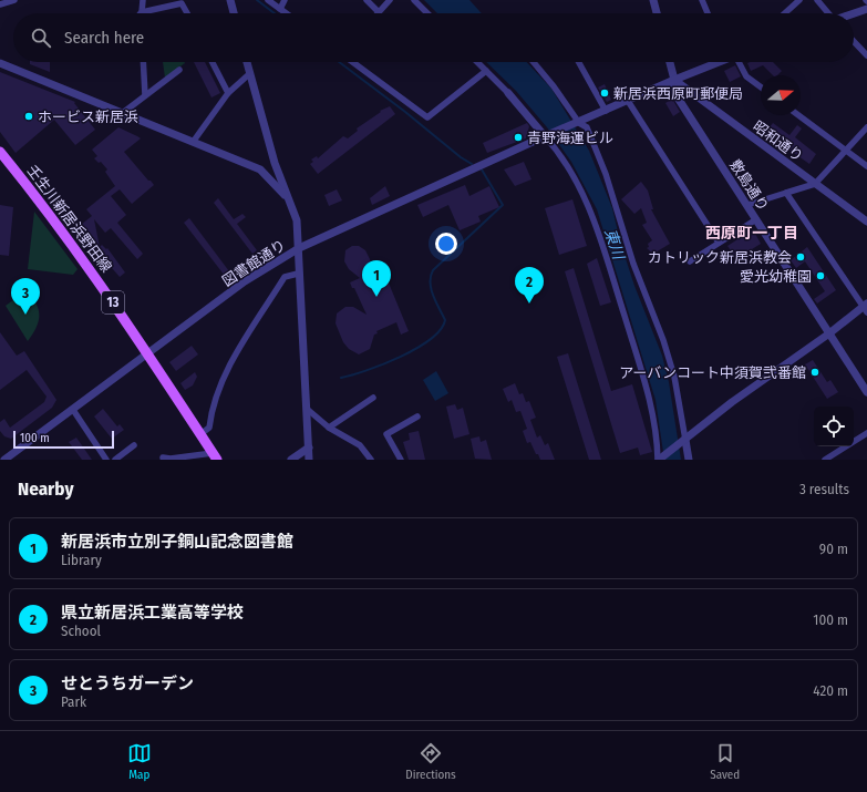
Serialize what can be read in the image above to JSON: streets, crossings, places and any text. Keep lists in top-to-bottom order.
{
  "streets": {
    "main road": ["壬生川新居浜野田線", "13"],
    "street": ["昭和通り", "敷島通り", "図書館通り"]
  },
  "crossings": [
    ["昭和通り", "敷島通り"],
    ["壬生川新居浜野田線", "図書館通り"]
  ],
  "districts": ["西原町一丁目"],
  "water": ["東川"],
  "places": [
    "新居浜西原町郵便局",
    "ホービス新居浜",
    "青野海運ビル",
    "カトリック新居浜教会",
    "愛光幼稚園",
    "アーバンコート中須賀弐番館"
  ],
  "scale_bar": "100 m",
  "north": "right",
  "page": {
    "search": "Search here",
    "pins": ["1", "2", "3"],
    "scale": "100 m",
    "heading": ["Nearby", "3 results"],
    "list": [
      {
        "mark": "1",
        "name": "新居浜市立別子銅山記念図書館",
        "note": "Library",
        "value": "90 m"
      },
      {
        "mark": "2",
        "name": "県立新居浜工業高等学校",
        "note": "School",
        "value": "100 m"
      },
      {
        "mark": "3",
        "name": "せとうちガーデン",
        "note": "Park",
        "value": "420 m"
      }
    ],
    "nav": ["Map", "Directions", "Saved"]
  }
}
